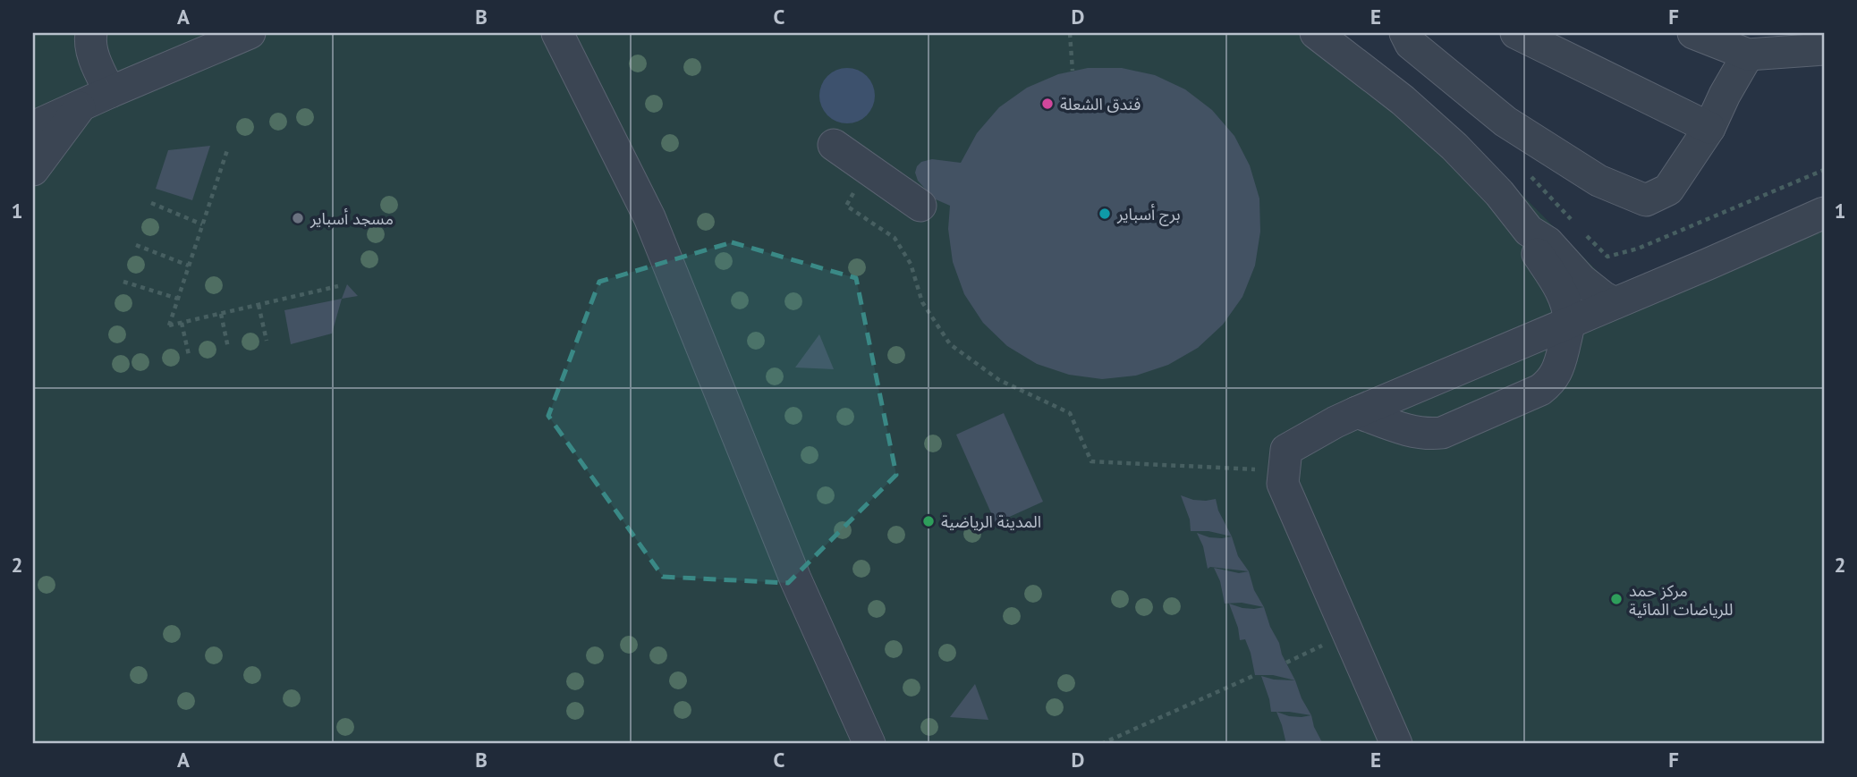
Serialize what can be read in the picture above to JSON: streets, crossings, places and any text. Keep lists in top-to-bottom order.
{
  "places": [
    "فندق الشعلة",
    "برج أسباير",
    "مسجد أسباير",
    "المدينة الرياضية",
    "مركز حمد للرياضات المائية"
  ],
  "grid": {
    "columns": [
      "A",
      "B",
      "C",
      "D",
      "E",
      "F"
    ],
    "rows": ["1", "2"]
  }
}
